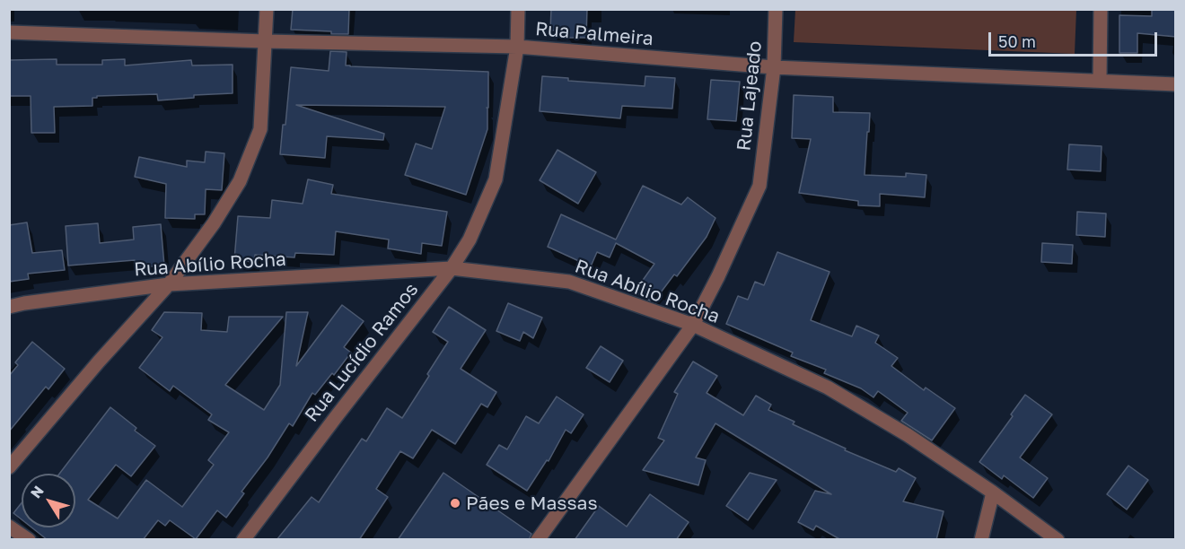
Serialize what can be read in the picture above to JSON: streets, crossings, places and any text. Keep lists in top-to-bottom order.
{
  "streets": {
    "street": [
      "Rua Palmeira",
      "Rua Lajeado",
      "Rua Abílio Rocha",
      "Rua Lucídio Ramos"
    ]
  },
  "crossings": [
    ["Rua Palmeira", "Rua Lajeado"],
    ["Rua Palmeira", "Rua Lucídio Ramos"],
    ["Rua Lajeado", "Rua Abílio Rocha"],
    ["Rua Abílio Rocha", "Rua Lucídio Ramos"]
  ],
  "places": ["Pães e Massas"],
  "scale_bar": "50 m",
  "north": "top left"
}
